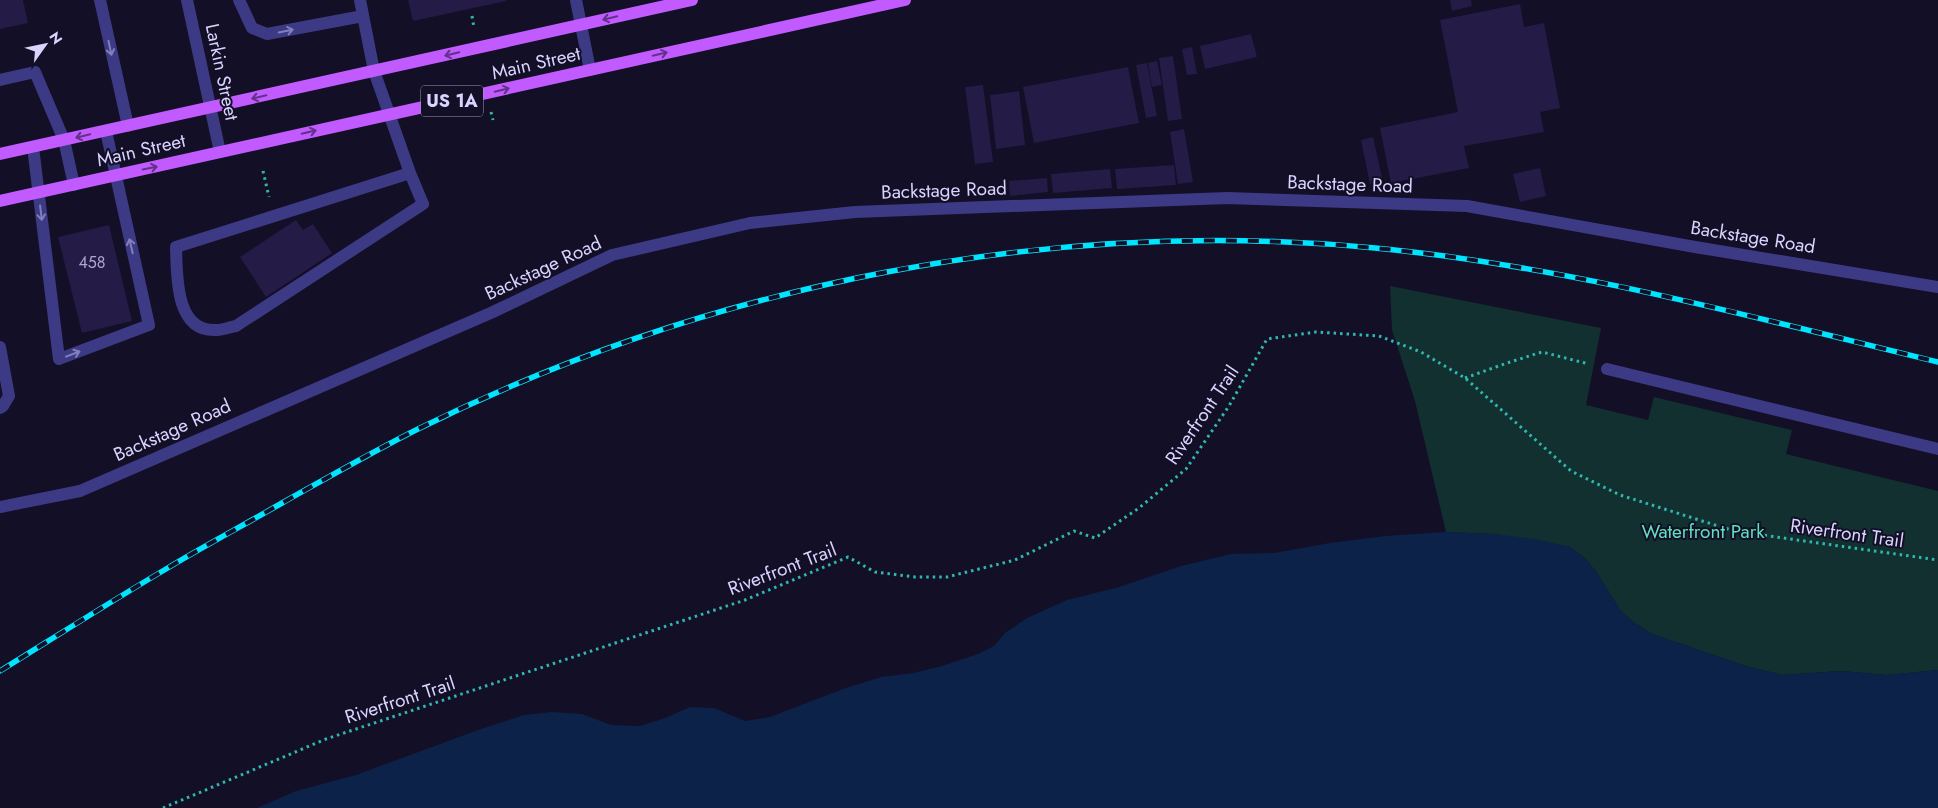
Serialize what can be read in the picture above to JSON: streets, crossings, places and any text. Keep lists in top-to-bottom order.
{
  "streets": {
    "main road": ["Main Street", "US 1A"],
    "street": ["Larkin Street", "Backstage Road"],
    "path": ["Riverfront Trail"]
  },
  "crossings": [
    ["Main Street", "Larkin Street"]
  ],
  "parks": ["Waterfront Park"],
  "house_numbers": ["458"],
  "north": "top right"
}
